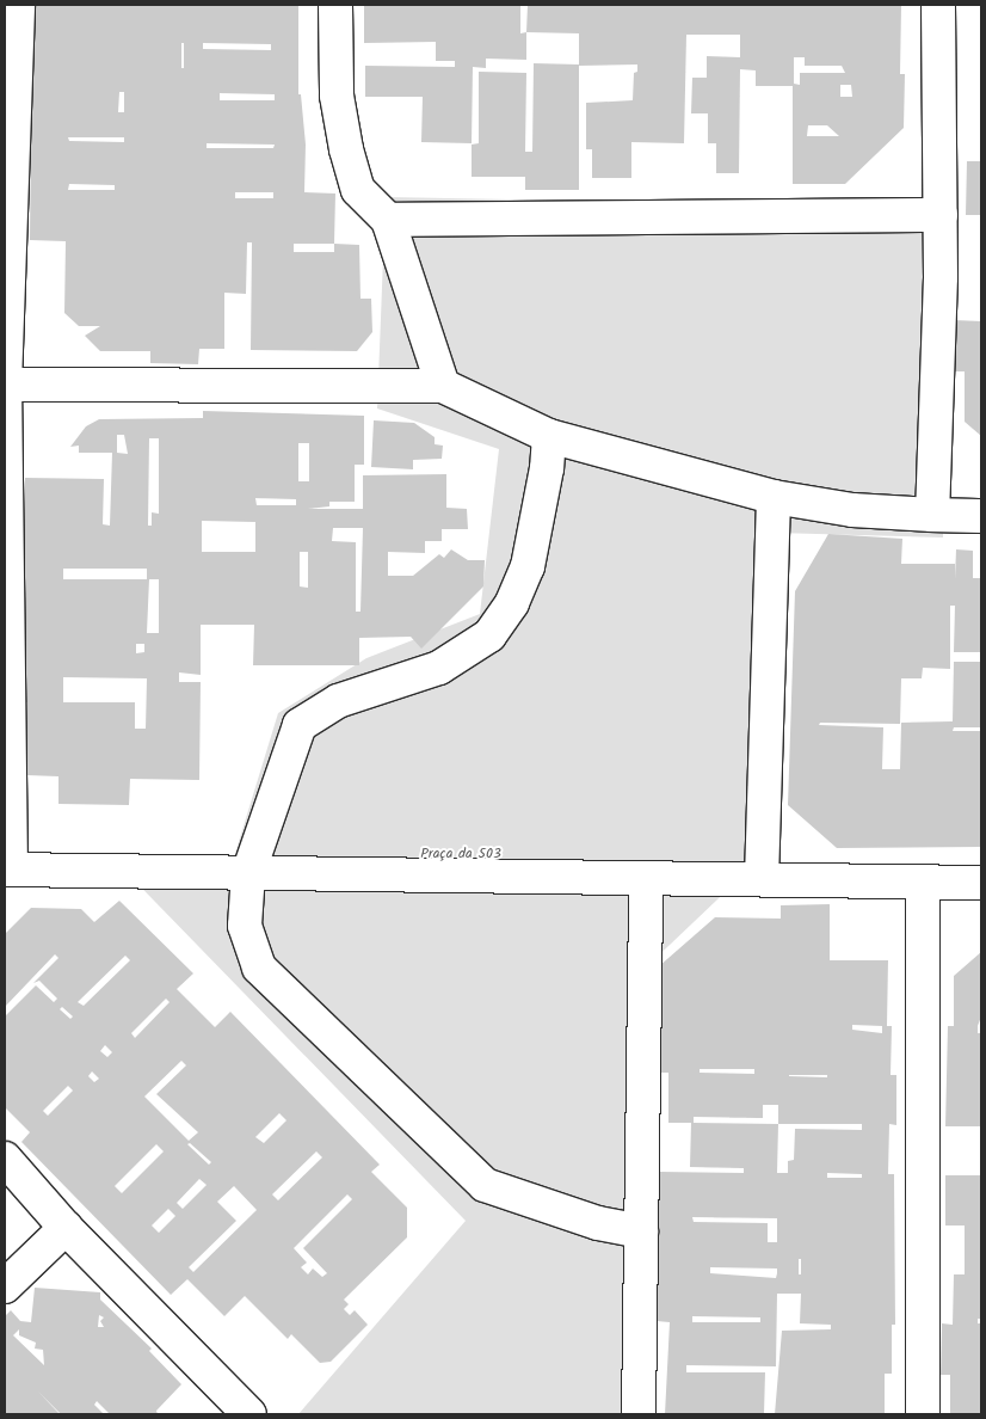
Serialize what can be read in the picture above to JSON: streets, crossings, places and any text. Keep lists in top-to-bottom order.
{
  "parks": ["Praça da 503"]
}
